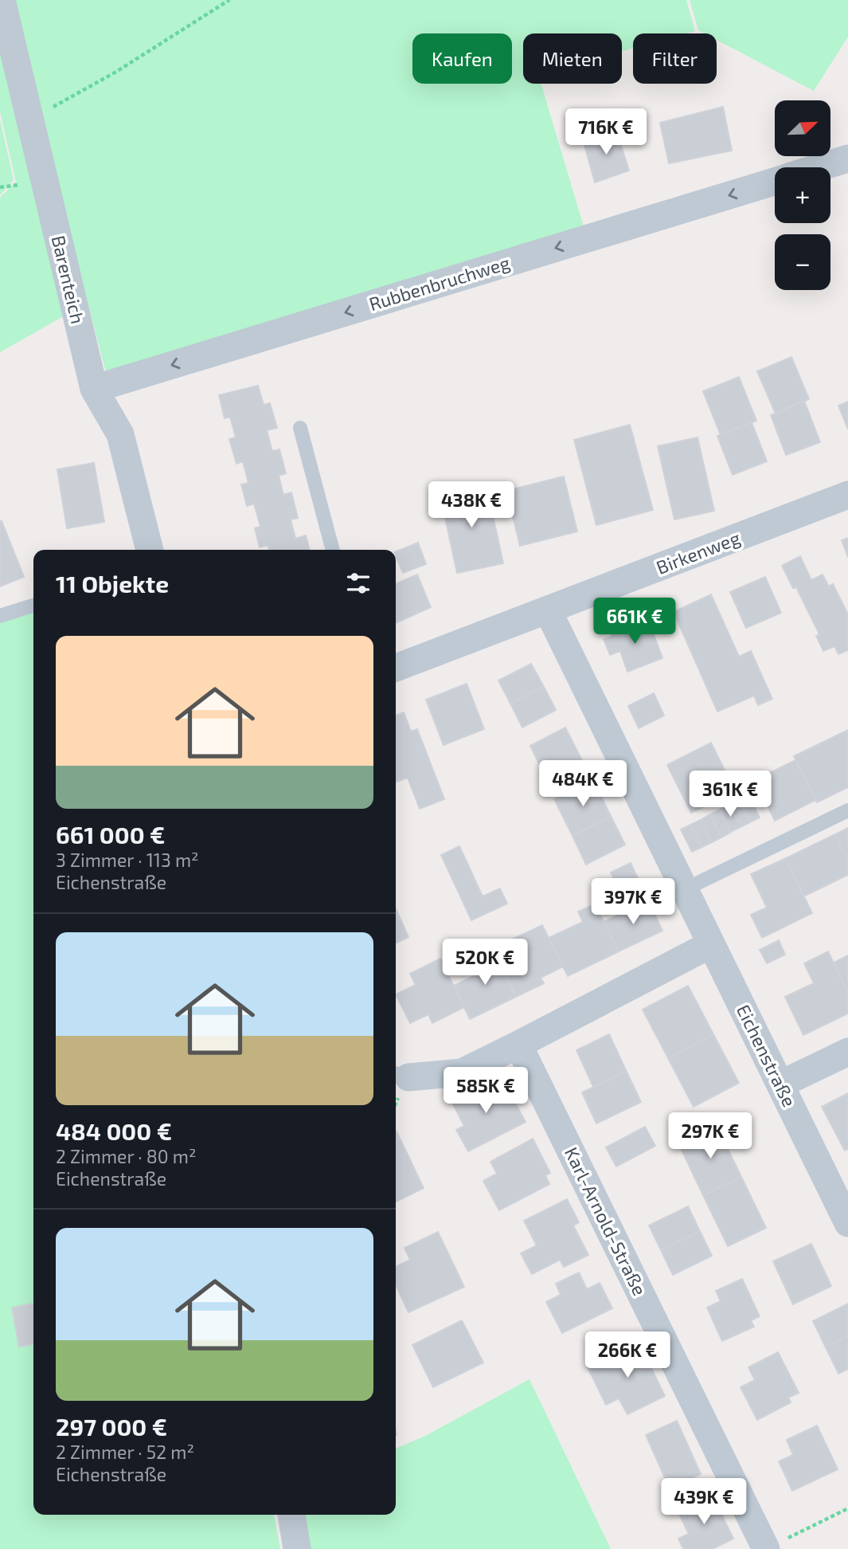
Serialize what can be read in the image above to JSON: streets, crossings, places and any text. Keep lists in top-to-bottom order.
{
  "streets": {
    "street": [
      "Barenteich",
      "Rubbenbruchweg",
      "Birkenweg",
      "Eichenstraße",
      "Karl-Arnold-Straße"
    ]
  },
  "crossings": [
    ["Barenteich", "Rubbenbruchweg"],
    ["Birkenweg", "Eichenstraße"]
  ],
  "one_way": ["Rubbenbruchweg"],
  "north": "top right",
  "page": {
    "chip": ["Kaufen", "Mieten", "Filter"],
    "map_buttons": ["+", "−"],
    "price": [
      "716K €",
      "438K €",
      "661K €",
      "484K €",
      "361K €",
      "397K €",
      "520K €",
      "585K €",
      "297K €",
      "266K €",
      "439K €"
    ],
    "heading": "11 Objekte",
    "list": [
      {
        "name": "661 000 €",
        "note": "3 Zimmer · 113 m² · Eichenstraße"
      },
      {
        "name": "484 000 €",
        "note": "2 Zimmer · 80 m² · Eichenstraße"
      },
      {
        "name": "297 000 €",
        "note": "2 Zimmer · 52 m² · Eichenstraße"
      }
    ]
  }
}
